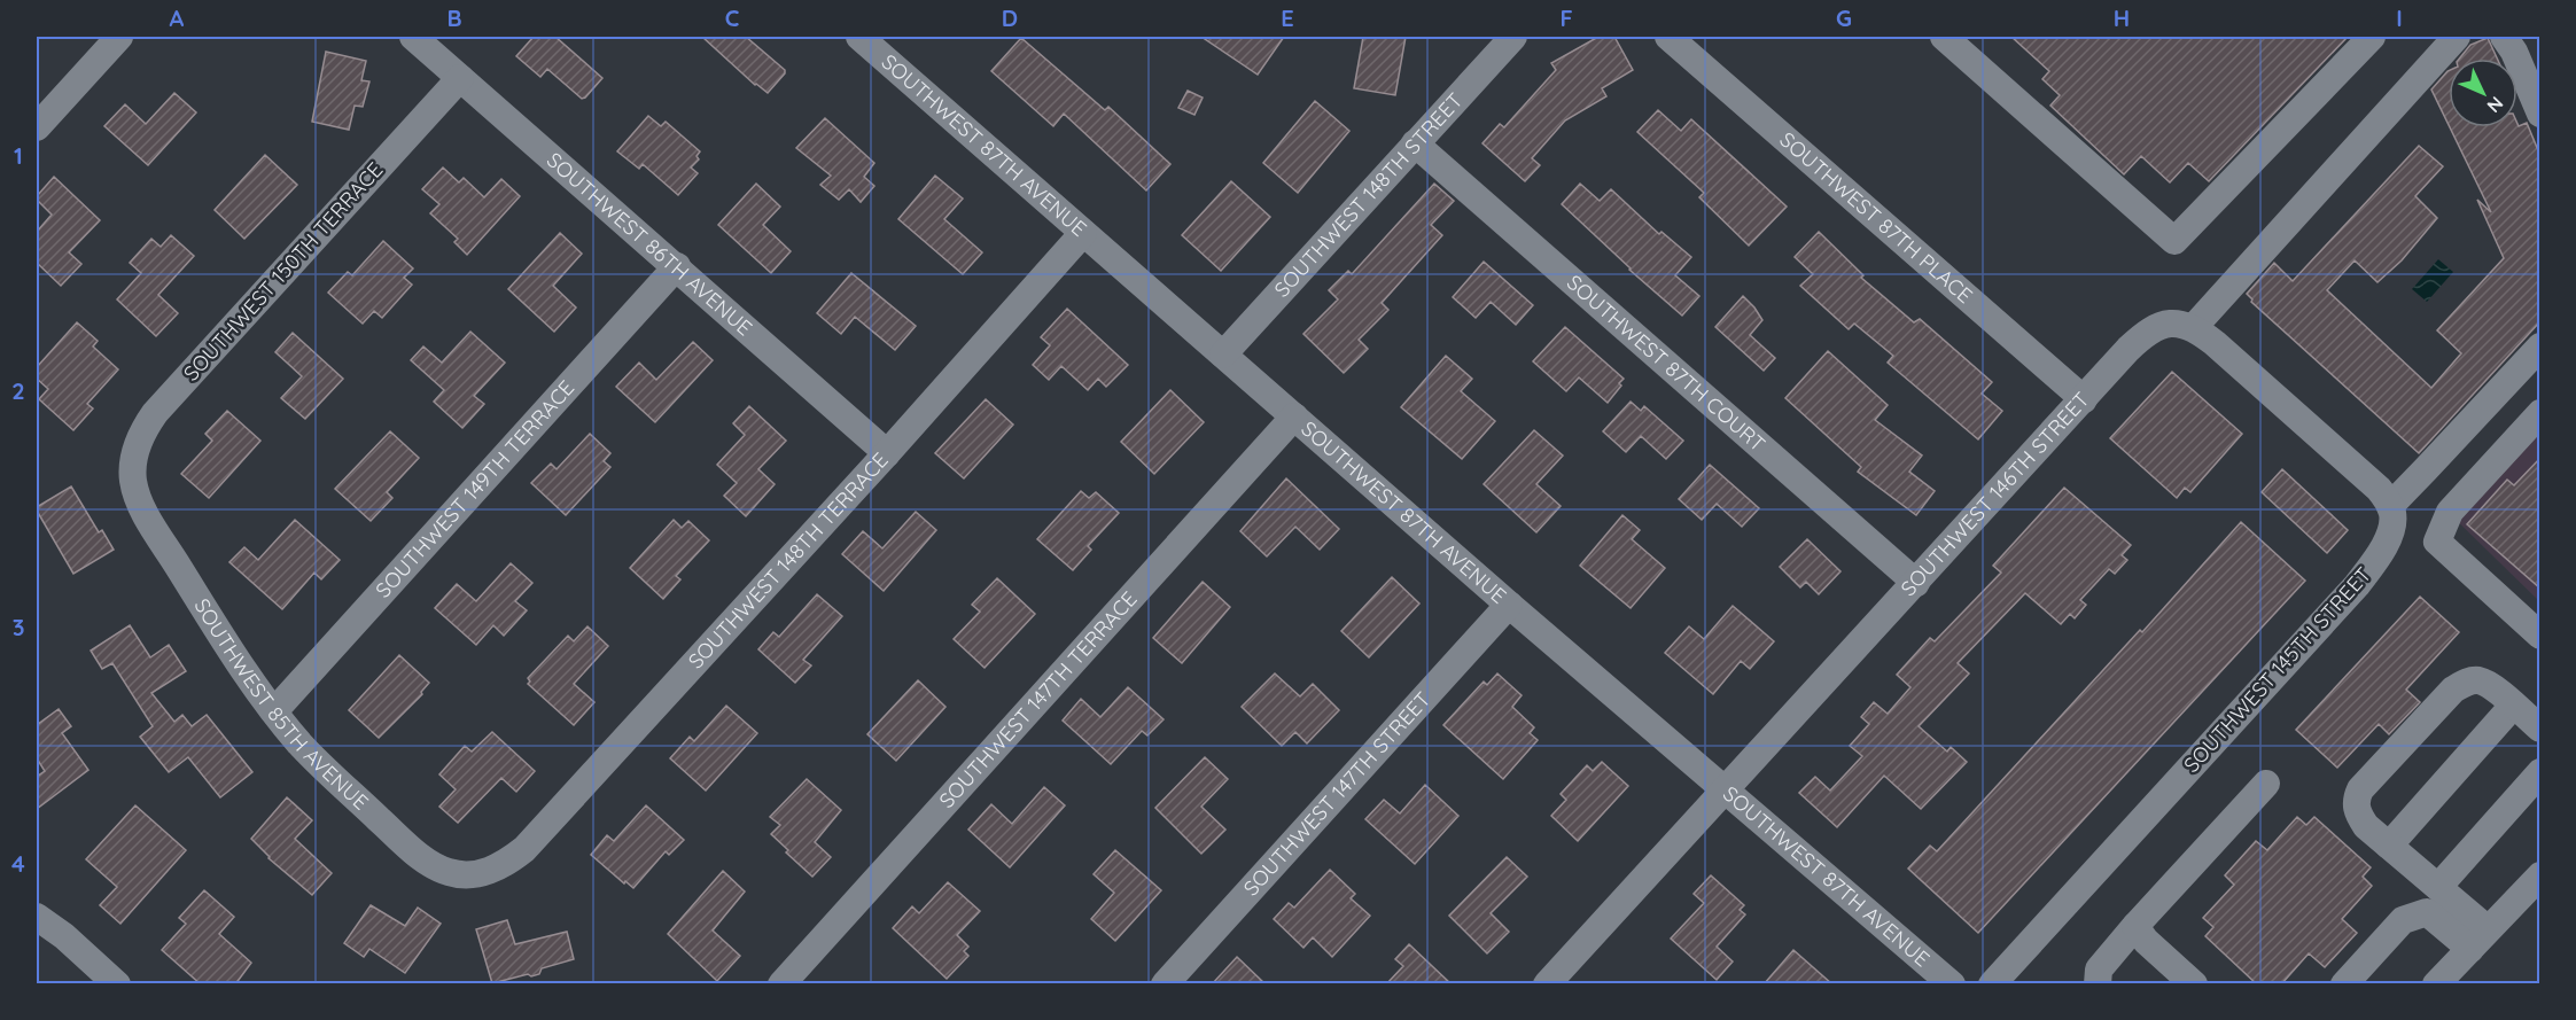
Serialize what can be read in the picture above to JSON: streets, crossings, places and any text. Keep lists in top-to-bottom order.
{
  "streets": {
    "street": [
      "SOUTHWEST 87TH AVENUE",
      "SOUTHWEST 148TH STREET",
      "SOUTHWEST 87TH PLACE",
      "SOUTHWEST 86TH AVENUE",
      "SOUTHWEST 150TH TERRACE",
      "SOUTHWEST 87TH COURT",
      "SOUTHWEST 149TH TERRACE",
      "SOUTHWEST 146TH STREET",
      "SOUTHWEST 148TH TERRACE",
      "SOUTHWEST 145TH STREET",
      "SOUTHWEST 147TH TERRACE",
      "SOUTHWEST 85TH AVENUE",
      "SOUTHWEST 147TH STREET"
    ]
  },
  "crossings": [
    ["SOUTHWEST 87TH AVENUE", "SOUTHWEST 148TH STREET"],
    ["SOUTHWEST 87TH AVENUE", "SOUTHWEST 146TH STREET"],
    ["SOUTHWEST 87TH AVENUE", "SOUTHWEST 148TH TERRACE"],
    ["SOUTHWEST 87TH AVENUE", "SOUTHWEST 147TH TERRACE"],
    ["SOUTHWEST 87TH AVENUE", "SOUTHWEST 147TH STREET"],
    ["SOUTHWEST 148TH STREET", "SOUTHWEST 87TH COURT"],
    ["SOUTHWEST 87TH PLACE", "SOUTHWEST 146TH STREET"],
    ["SOUTHWEST 86TH AVENUE", "SOUTHWEST 150TH TERRACE"],
    ["SOUTHWEST 86TH AVENUE", "SOUTHWEST 149TH TERRACE"],
    ["SOUTHWEST 86TH AVENUE", "SOUTHWEST 148TH TERRACE"],
    ["SOUTHWEST 150TH TERRACE", "SOUTHWEST 85TH AVENUE"],
    ["SOUTHWEST 87TH COURT", "SOUTHWEST 146TH STREET"],
    ["SOUTHWEST 149TH TERRACE", "SOUTHWEST 85TH AVENUE"],
    ["SOUTHWEST 148TH TERRACE", "SOUTHWEST 85TH AVENUE"]
  ],
  "north": "bottom right",
  "grid": {
    "columns": [
      "A",
      "B",
      "C",
      "D",
      "E",
      "F",
      "G",
      "H",
      "I"
    ],
    "rows": [
      "1",
      "2",
      "3",
      "4"
    ]
  }
}
